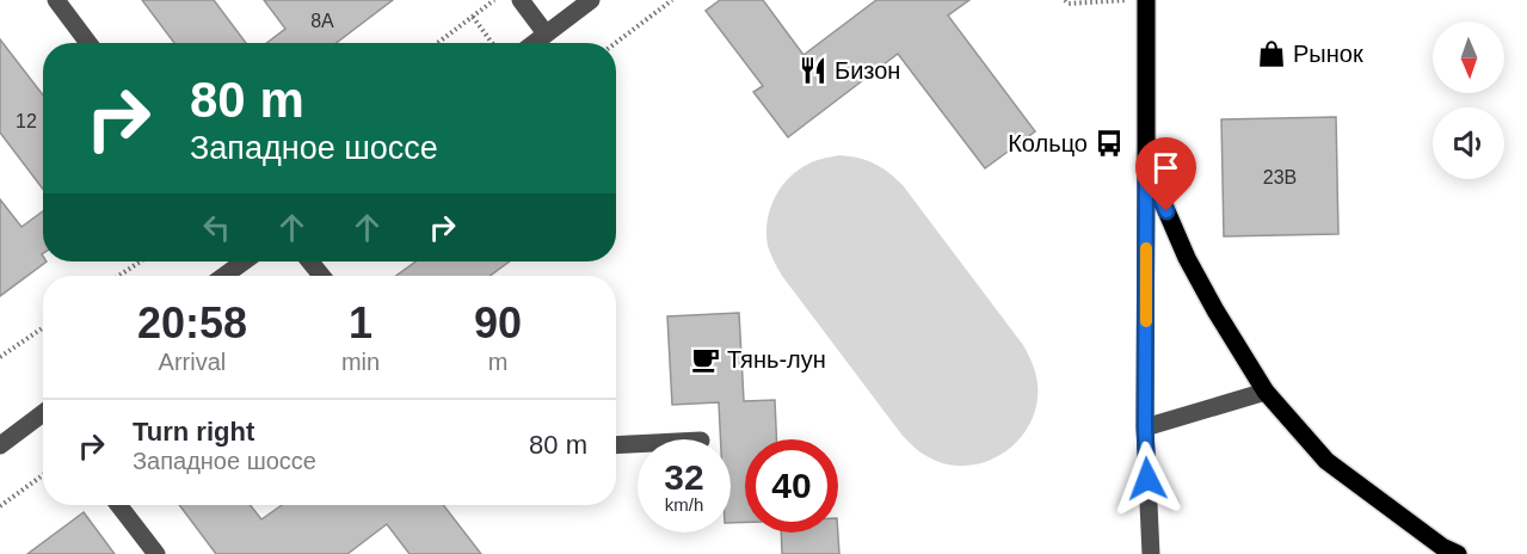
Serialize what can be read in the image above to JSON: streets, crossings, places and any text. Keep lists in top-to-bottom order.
{
  "places": {
    "shop": ["Рынок"],
    "restaurant": ["Бизон"],
    "bus stop": ["Кольцо"],
    "cafe": ["Тянь-лун"]
  },
  "house_numbers": ["8А", "12", "23В"],
  "north": "bottom",
  "page": {
    "turn": ["80 m", "Западное шоссе"],
    "eta": [
      "20:58",
      "Arrival",
      "1",
      "min",
      "90",
      "m"
    ],
    "list": [
      {
        "name": "Turn right",
        "note": "Западное шоссе",
        "value": "80 m"
      }
    ],
    "speed": "32 km/h",
    "limit": "40"
  }
}
